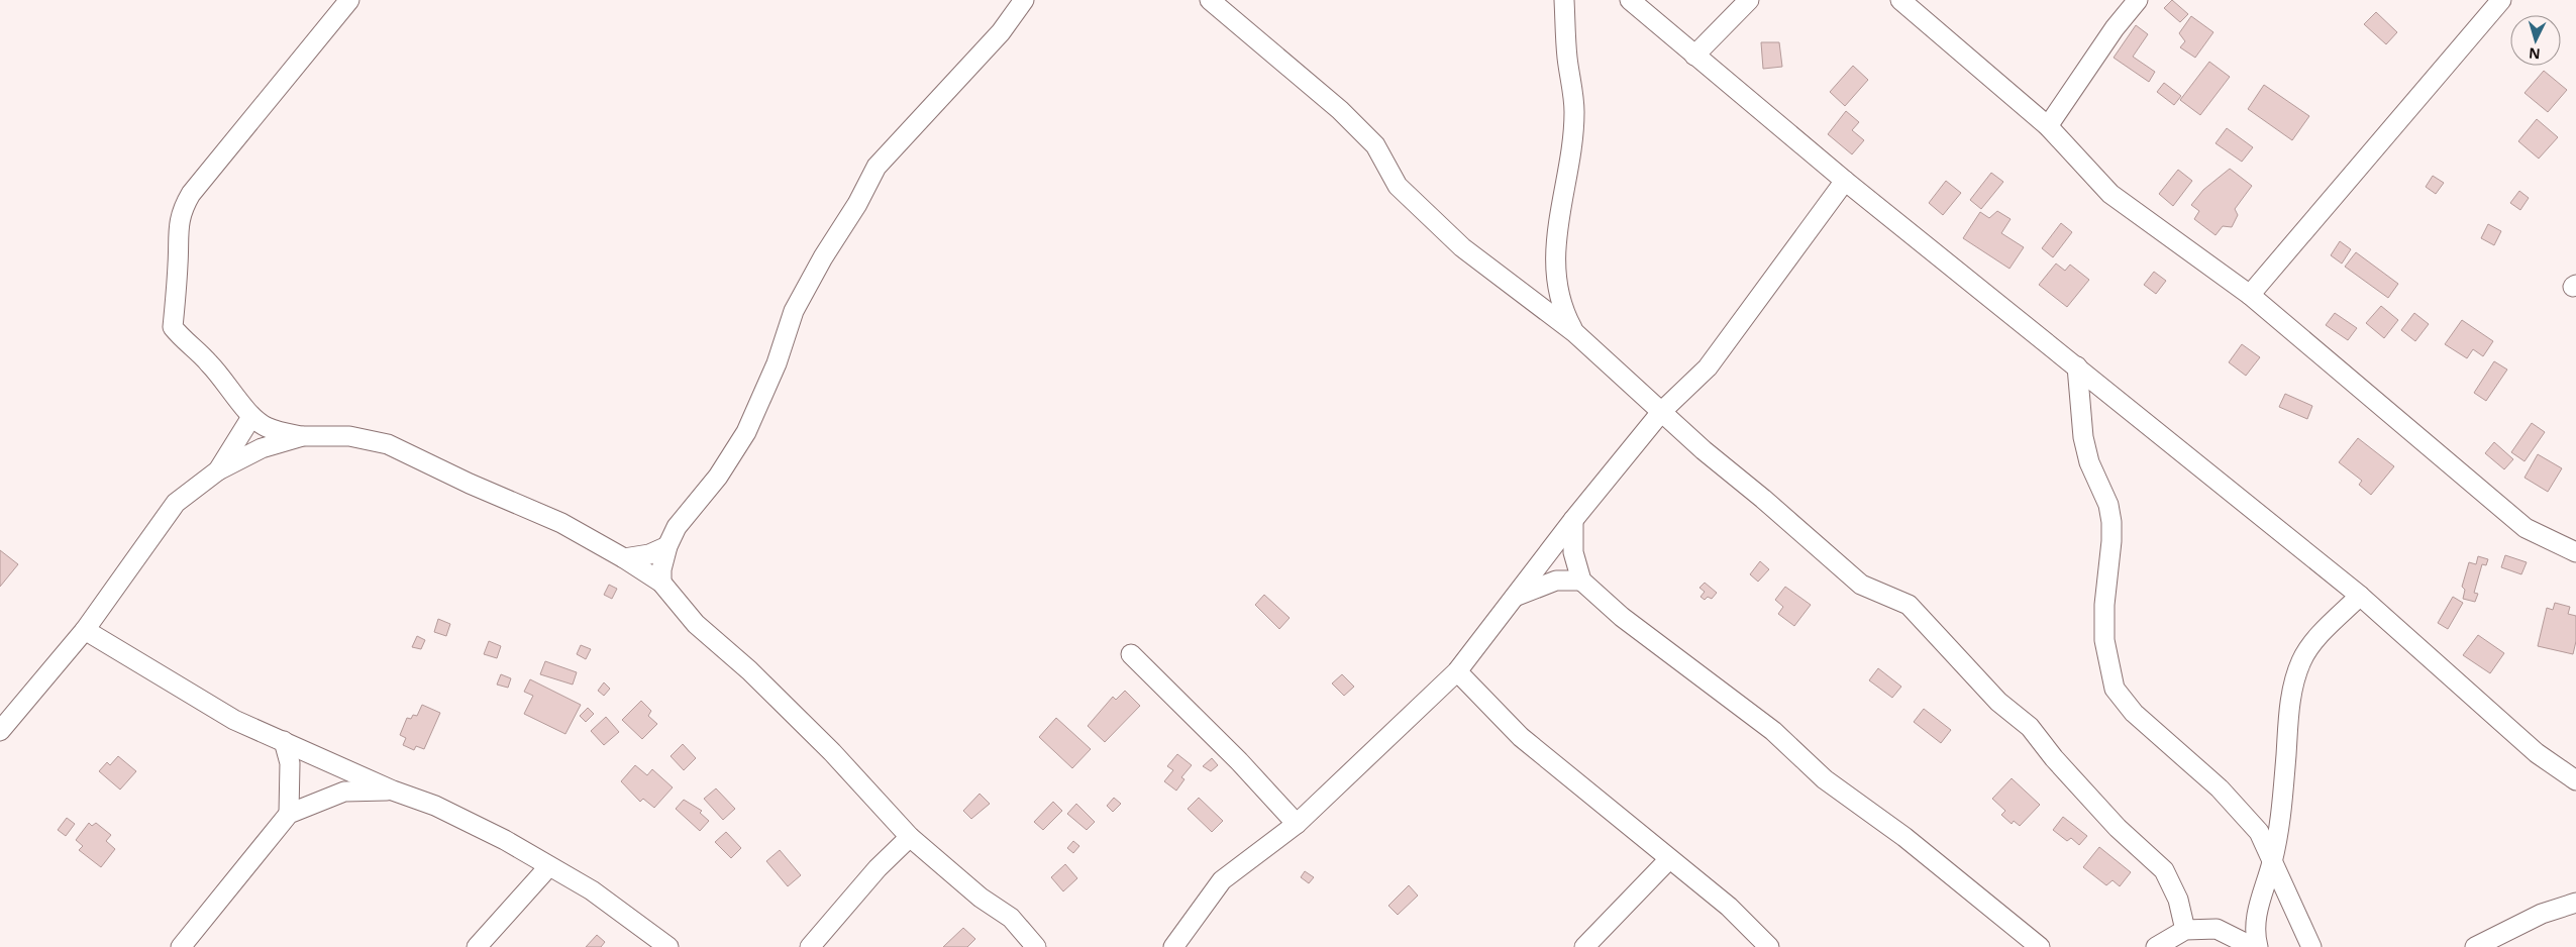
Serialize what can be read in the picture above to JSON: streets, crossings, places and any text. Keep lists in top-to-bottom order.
{
  "north": "bottom"
}
